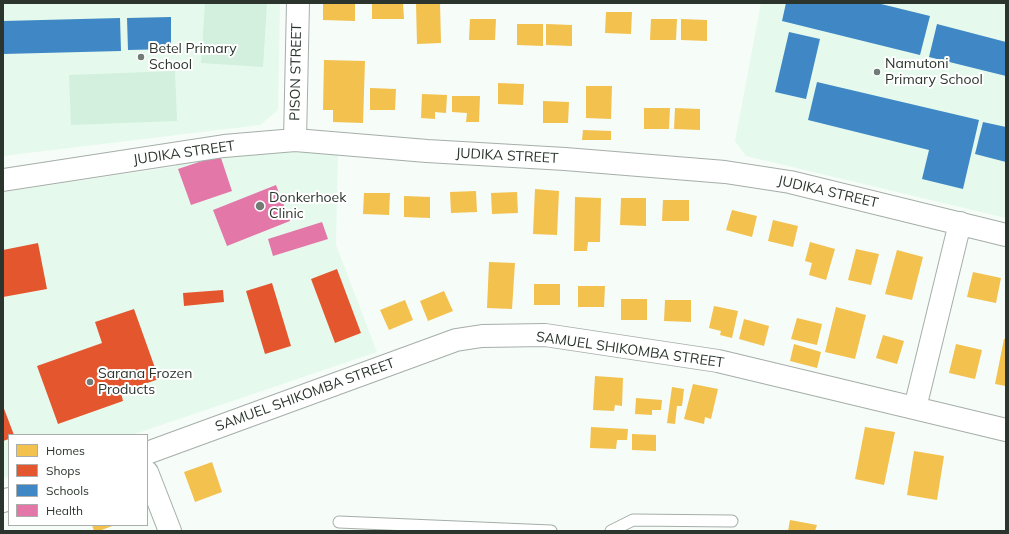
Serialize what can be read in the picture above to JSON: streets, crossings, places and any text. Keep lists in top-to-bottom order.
{
  "streets": {
    "street": ["PISON STREET", "JUDIKA STREET", "SAMUEL SHIKOMBA STREET"]
  },
  "crossings": [
    ["PISON STREET", "JUDIKA STREET"]
  ],
  "places": [
    "Betel Primary School",
    "Namutoni Primary School",
    "Donkerhoek Clinic",
    "Sarana Frozen Products"
  ],
  "legend": [
    "Homes",
    "Shops",
    "Schools",
    "Health"
  ]
}
